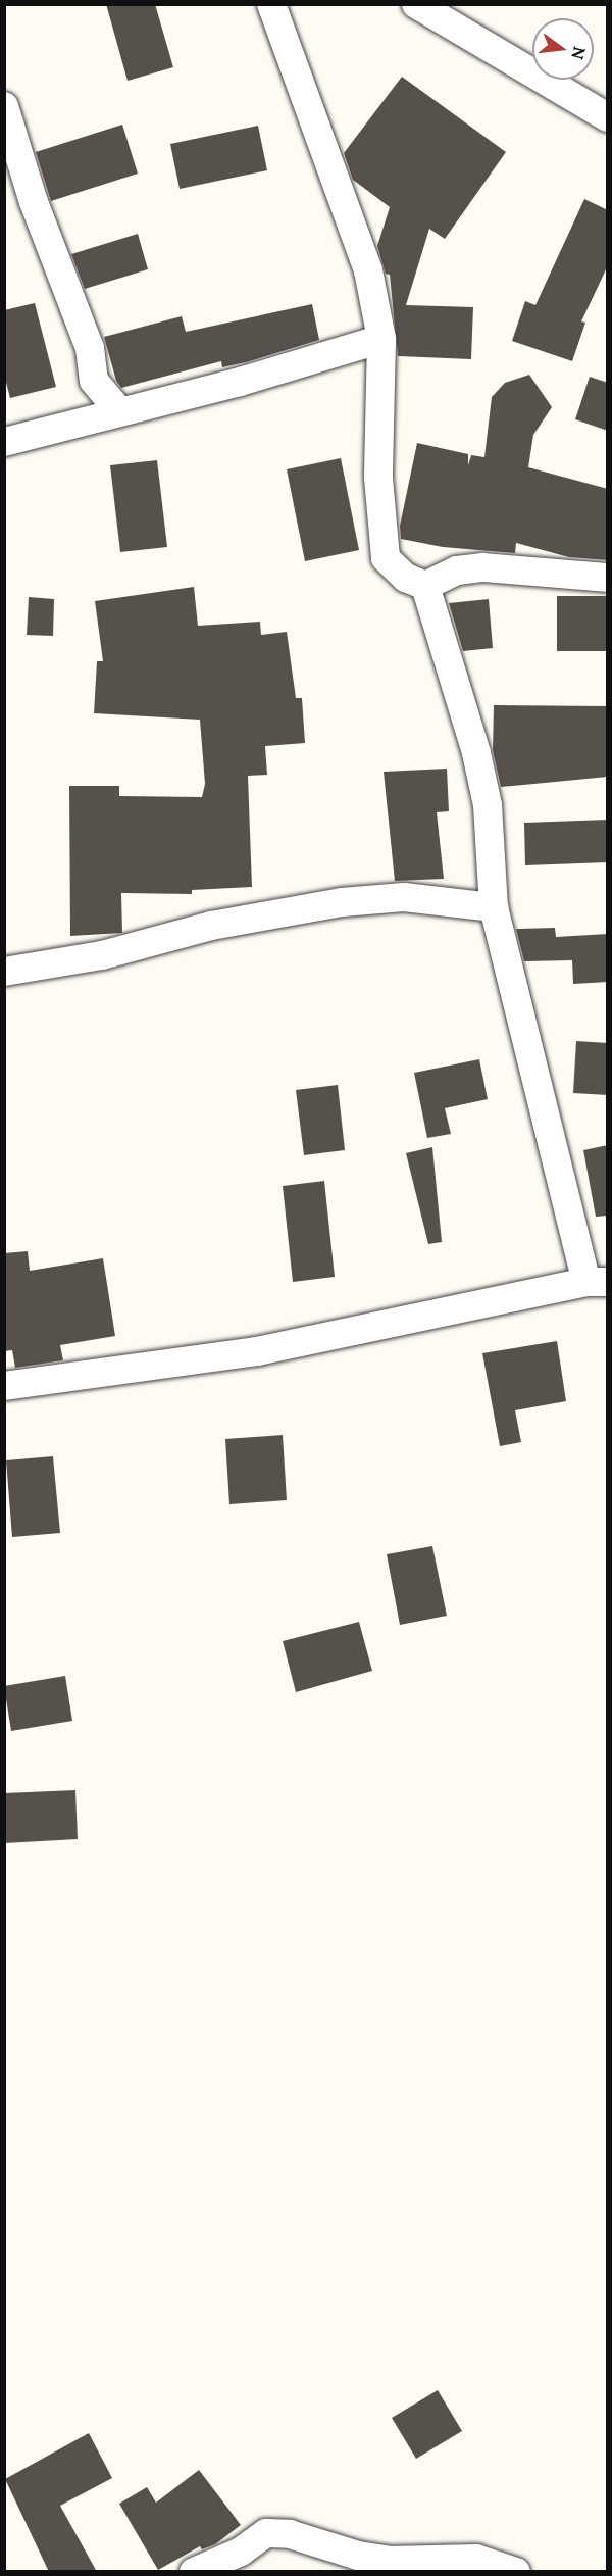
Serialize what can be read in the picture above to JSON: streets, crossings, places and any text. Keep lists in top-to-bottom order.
{
  "north": "right"
}
